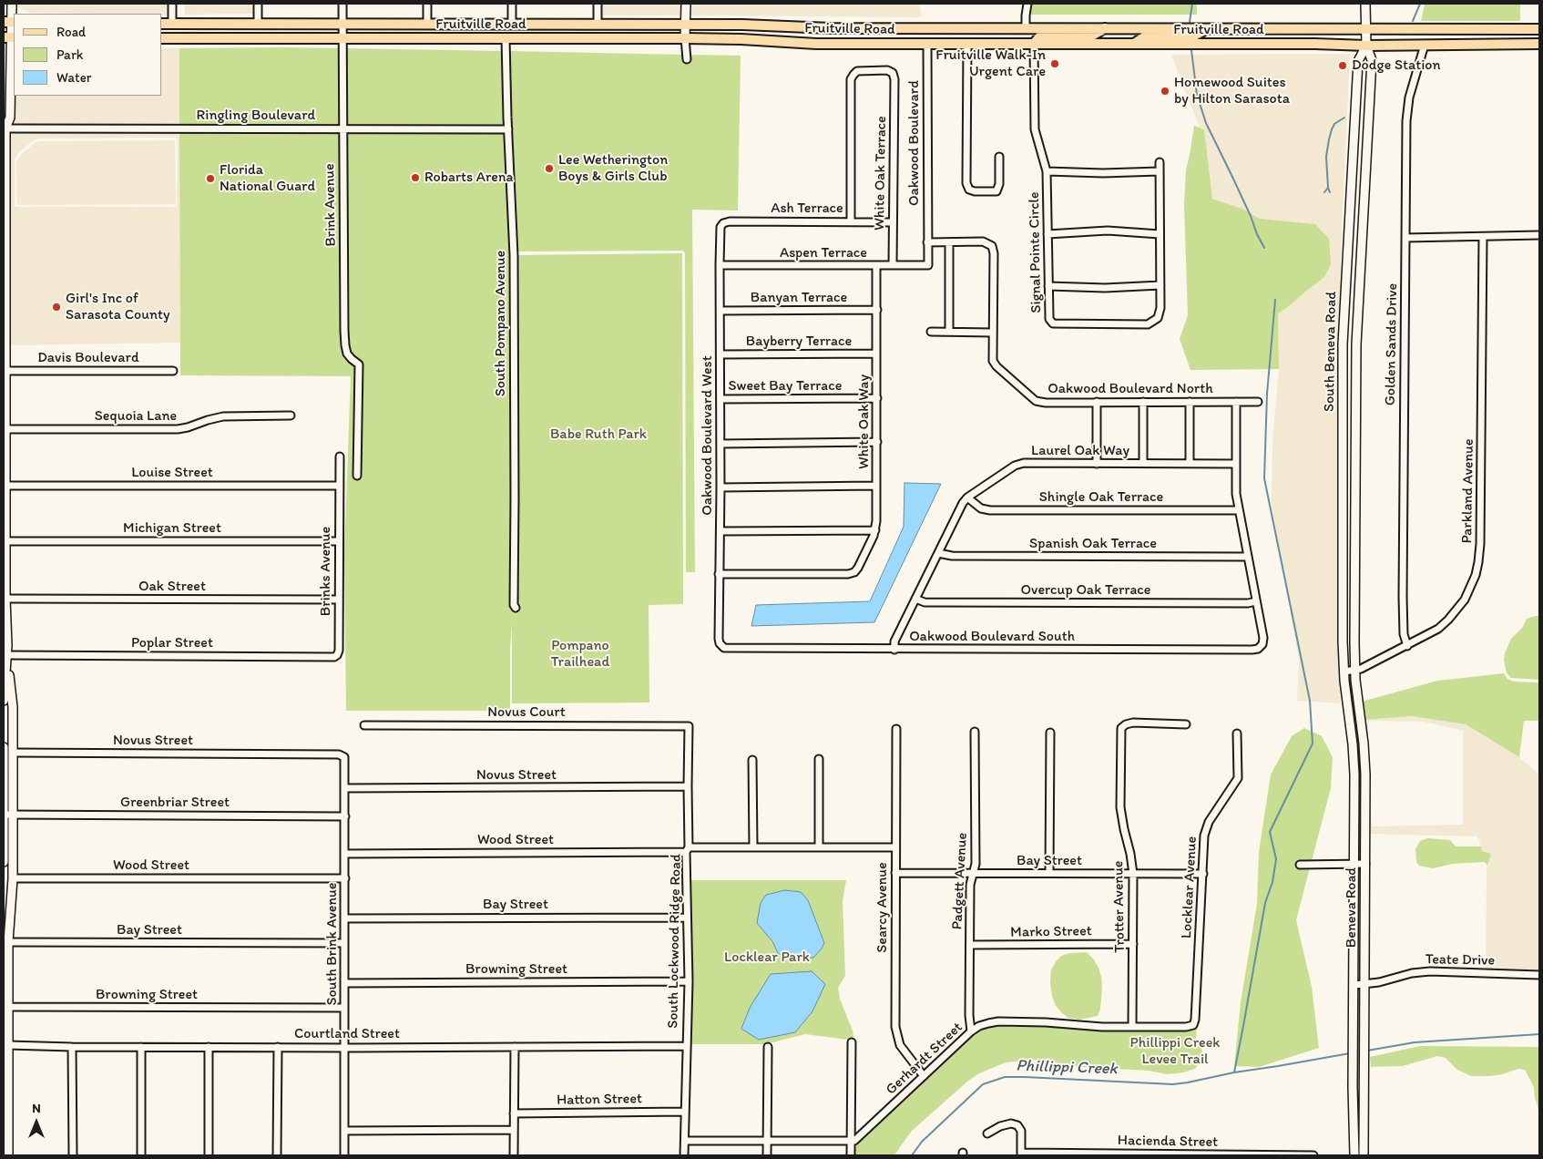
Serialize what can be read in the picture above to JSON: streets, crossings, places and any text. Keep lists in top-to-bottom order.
{
  "streets": {
    "main road": ["Fruitville Road", "South Beneva Road", "Beneva Road"],
    "street": [
      "Ringling Boulevard",
      "Oakwood Boulevard",
      "White Oak Terrace",
      "Brink Avenue",
      "Ash Terrace",
      "Signal Pointe Circle",
      "Aspen Terrace",
      "Banyan Terrace",
      "South Pompano Avenue",
      "Bayberry Terrace",
      "Golden Sands Drive",
      "Davis Boulevard",
      "Sweet Bay Terrace",
      "Oakwood Boulevard North",
      "Sequoia Lane",
      "White Oak Way",
      "Oakwood Boulevard West",
      "Laurel Oak Way",
      "Louise Street",
      "Parkland Avenue",
      "Shingle Oak Terrace",
      "Michigan Street",
      "Spanish Oak Terrace",
      "Brinks Avenue",
      "Oak Street",
      "Overcup Oak Terrace",
      "Oakwood Boulevard South",
      "Poplar Street",
      "Novus Court",
      "Novus Street",
      "Greenbriar Street",
      "Wood Street",
      "Bay Street",
      "Padgett Avenue",
      "Locklear Avenue",
      "Trotter Avenue",
      "Searcy Avenue",
      "Marko Street",
      "South Lockwood Ridge Road",
      "South Brink Avenue",
      "Teate Drive",
      "Browning Street",
      "Courtland Street",
      "Gerhardt Street",
      "Hatton Street",
      "Hacienda Street"
    ]
  },
  "crossings": [
    ["Fruitville Road", "Oakwood Boulevard"],
    ["Fruitville Road", "Brink Avenue"],
    ["Fruitville Road", "Signal Pointe Circle"],
    ["Fruitville Road", "South Pompano Avenue"],
    ["Fruitville Road", "Golden Sands Drive"],
    ["Fruitville Road", "South Beneva Road"],
    ["Ringling Boulevard", "Brink Avenue"],
    ["Ringling Boulevard", "South Pompano Avenue"],
    ["Oakwood Boulevard", "Aspen Terrace"],
    ["White Oak Terrace", "Ash Terrace"],
    ["White Oak Terrace", "Aspen Terrace"],
    ["Ash Terrace", "Oakwood Boulevard West"],
    ["Aspen Terrace", "White Oak Way"],
    ["Aspen Terrace", "Oakwood Boulevard West"],
    ["Banyan Terrace", "White Oak Way"],
    ["Banyan Terrace", "Oakwood Boulevard West"],
    ["Bayberry Terrace", "White Oak Way"],
    ["Bayberry Terrace", "Oakwood Boulevard West"],
    ["Golden Sands Drive", "Parkland Avenue"],
    ["South Beneva Road", "Beneva Road"],
    ["Sweet Bay Terrace", "White Oak Way"],
    ["Sweet Bay Terrace", "Oakwood Boulevard West"],
    ["White Oak Way", "Oakwood Boulevard West"],
    ["Oakwood Boulevard West", "Oakwood Boulevard South"],
    ["Laurel Oak Way", "Shingle Oak Terrace"],
    ["Laurel Oak Way", "Spanish Oak Terrace"],
    ["Laurel Oak Way", "Overcup Oak Terrace"],
    ["Laurel Oak Way", "Oakwood Boulevard South"],
    ["Louise Street", "Brinks Avenue"],
    ["Parkland Avenue", "Beneva Road"],
    ["Michigan Street", "Brinks Avenue"],
    ["Brinks Avenue", "Oak Street"],
    ["Brinks Avenue", "Poplar Street"],
    ["Overcup Oak Terrace", "Oakwood Boulevard South"],
    ["Novus Court", "South Lockwood Ridge Road"],
    ["Novus Street", "South Lockwood Ridge Road"],
    ["Novus Street", "South Brink Avenue"],
    ["Greenbriar Street", "South Brink Avenue"],
    ["Wood Street", "Searcy Avenue"],
    ["Wood Street", "South Lockwood Ridge Road"],
    ["Wood Street", "South Brink Avenue"],
    ["Bay Street", "Padgett Avenue"],
    ["Bay Street", "Locklear Avenue"],
    ["Bay Street", "Trotter Avenue"],
    ["Bay Street", "Searcy Avenue"],
    ["Bay Street", "South Lockwood Ridge Road"],
    ["Bay Street", "South Brink Avenue"],
    ["Padgett Avenue", "Marko Street"],
    ["Padgett Avenue", "Gerhardt Street"],
    ["Locklear Avenue", "Gerhardt Street"],
    ["Trotter Avenue", "Marko Street"],
    ["Trotter Avenue", "Gerhardt Street"],
    ["Searcy Avenue", "Gerhardt Street"],
    ["Beneva Road", "Teate Drive"],
    ["South Lockwood Ridge Road", "Browning Street"],
    ["South Lockwood Ridge Road", "Courtland Street"],
    ["South Lockwood Ridge Road", "Hatton Street"],
    ["South Brink Avenue", "Browning Street"],
    ["South Brink Avenue", "Courtland Street"]
  ],
  "water": ["Phillippi Creek"],
  "parks": [
    "Babe Ruth Park",
    "Pompano Trailhead",
    "Locklear Park",
    "Phillippi Creek Levee Trail"
  ],
  "places": [
    "Fruitville Walk-In Urgent Care",
    "Dodge Station",
    "Homewood Suites by Hilton Sarasota",
    "Lee Wetherington Boys & Girls Club",
    "Robarts Arena",
    "Florida National Guard",
    "Girl's Inc of Sarasota County"
  ],
  "legend": ["Road", "Park", "Water"],
  "north": "top"
}
